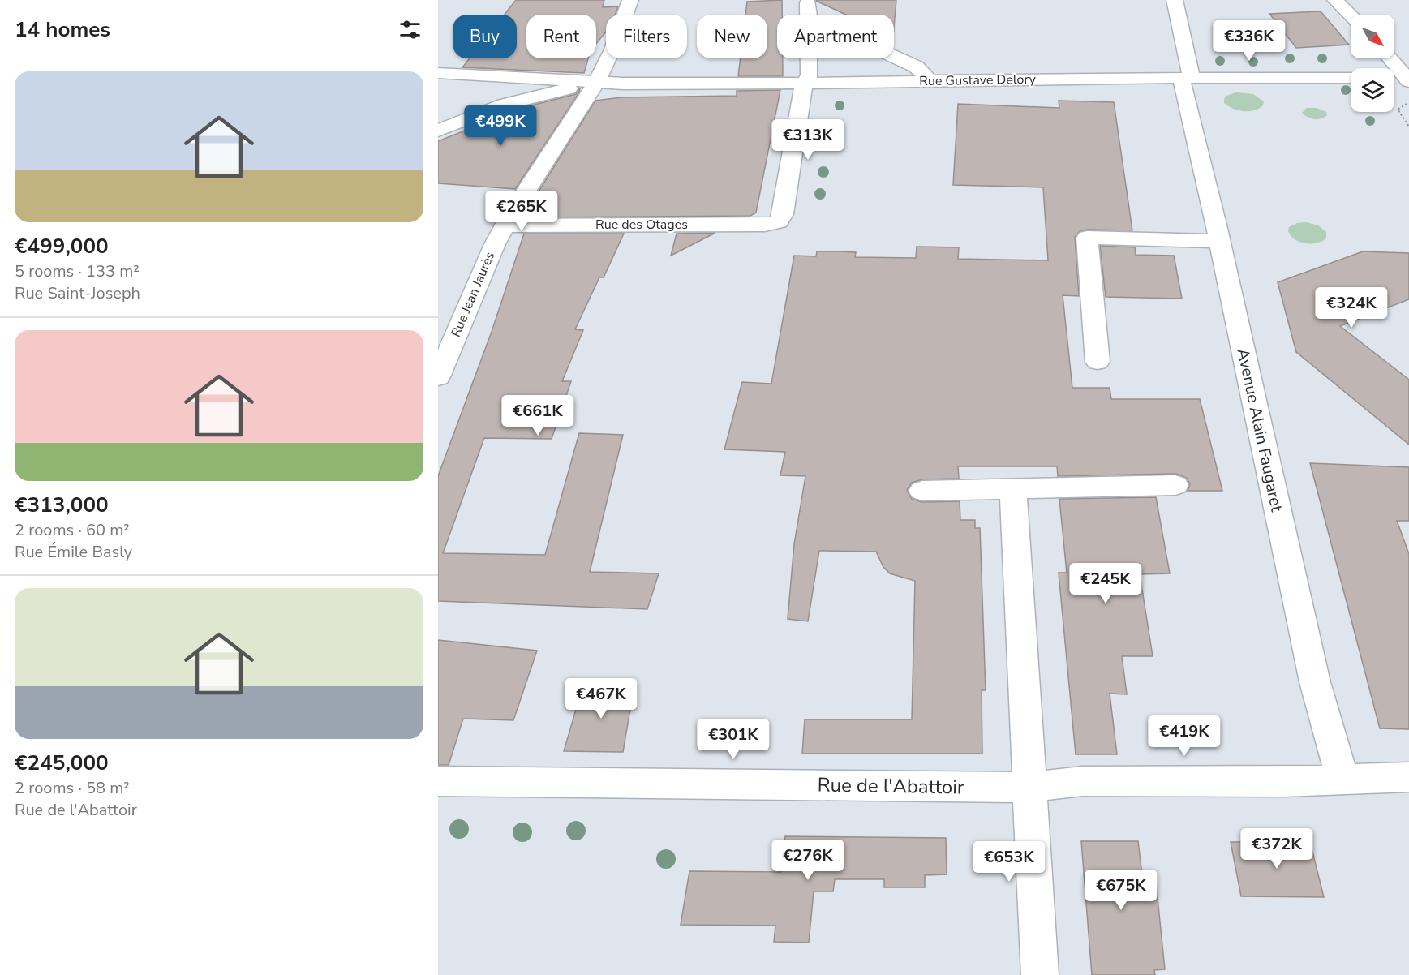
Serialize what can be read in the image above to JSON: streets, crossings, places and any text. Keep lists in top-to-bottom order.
{
  "streets": {
    "street": [
      "Rue Gustave Delory",
      "Rue des Otages",
      "Rue Jean Jaurès",
      "Avenue Alain Faugaret",
      "Rue de l'Abattoir"
    ]
  },
  "crossings": [
    ["Rue Gustave Delory", "Rue des Otages"],
    ["Rue Gustave Delory", "Rue Jean Jaurès"],
    ["Rue Gustave Delory", "Avenue Alain Faugaret"],
    ["Rue des Otages", "Rue Jean Jaurès"],
    ["Avenue Alain Faugaret", "Rue de l'Abattoir"]
  ],
  "north": "bottom right",
  "page": {
    "heading": "14 homes",
    "chip": [
      "Buy",
      "Rent",
      "Filters",
      "New",
      "Apartment"
    ],
    "price": [
      "€336K",
      "€499K",
      "€313K",
      "€265K",
      "€324K",
      "€661K",
      "€245K",
      "€467K",
      "€419K",
      "€301K",
      "€372K",
      "€276K",
      "€653K",
      "€675K"
    ],
    "list": [
      {
        "name": "€499,000",
        "note": "5 rooms · 133 m² · Rue Saint-Joseph"
      },
      {
        "name": "€313,000",
        "note": "2 rooms · 60 m² · Rue Émile Basly"
      },
      {
        "name": "€245,000",
        "note": "2 rooms · 58 m² · Rue de l'Abattoir"
      }
    ]
  }
}
